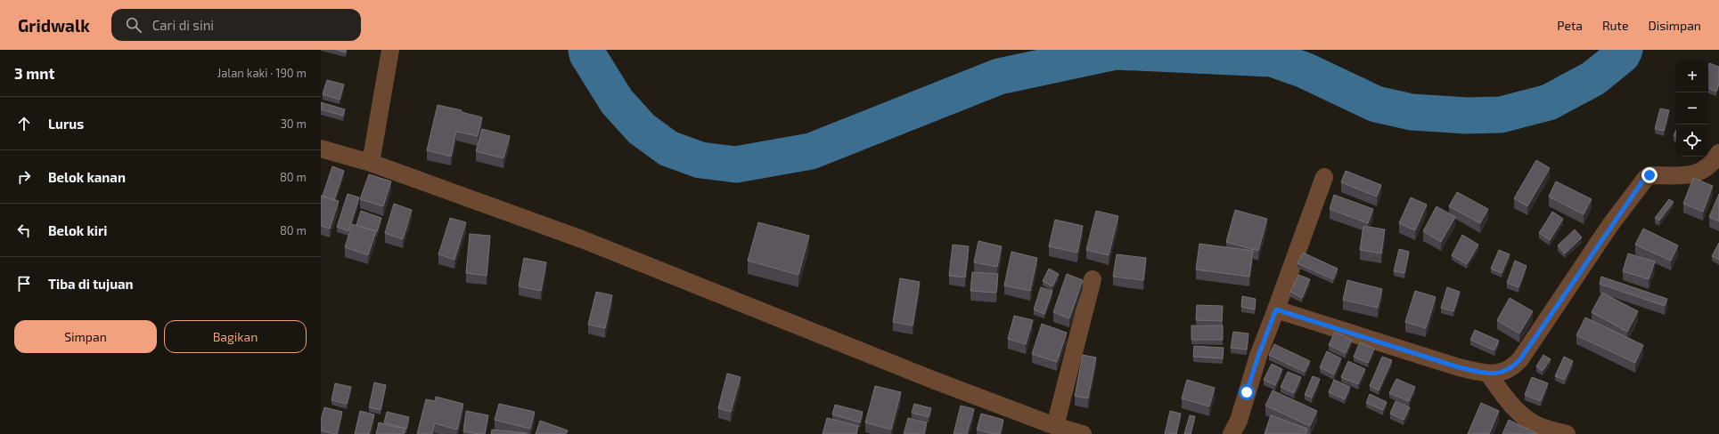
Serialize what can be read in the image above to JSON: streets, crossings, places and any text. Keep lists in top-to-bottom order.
{
  "page": {
    "header": "Gridwalk",
    "search": "Cari di sini",
    "nav": ["Peta", "Rute", "Disimpan"],
    "heading": ["3 mnt", "Jalan kaki · 190 m"],
    "map_buttons": ["+", "−"],
    "list": [
      ["Lurus", "30 m"],
      ["Belok kanan", "80 m"],
      ["Belok kiri", "80 m"],
      "Tiba di tujuan"
    ],
    "buttons": ["Simpan", "Bagikan"]
  }
}
